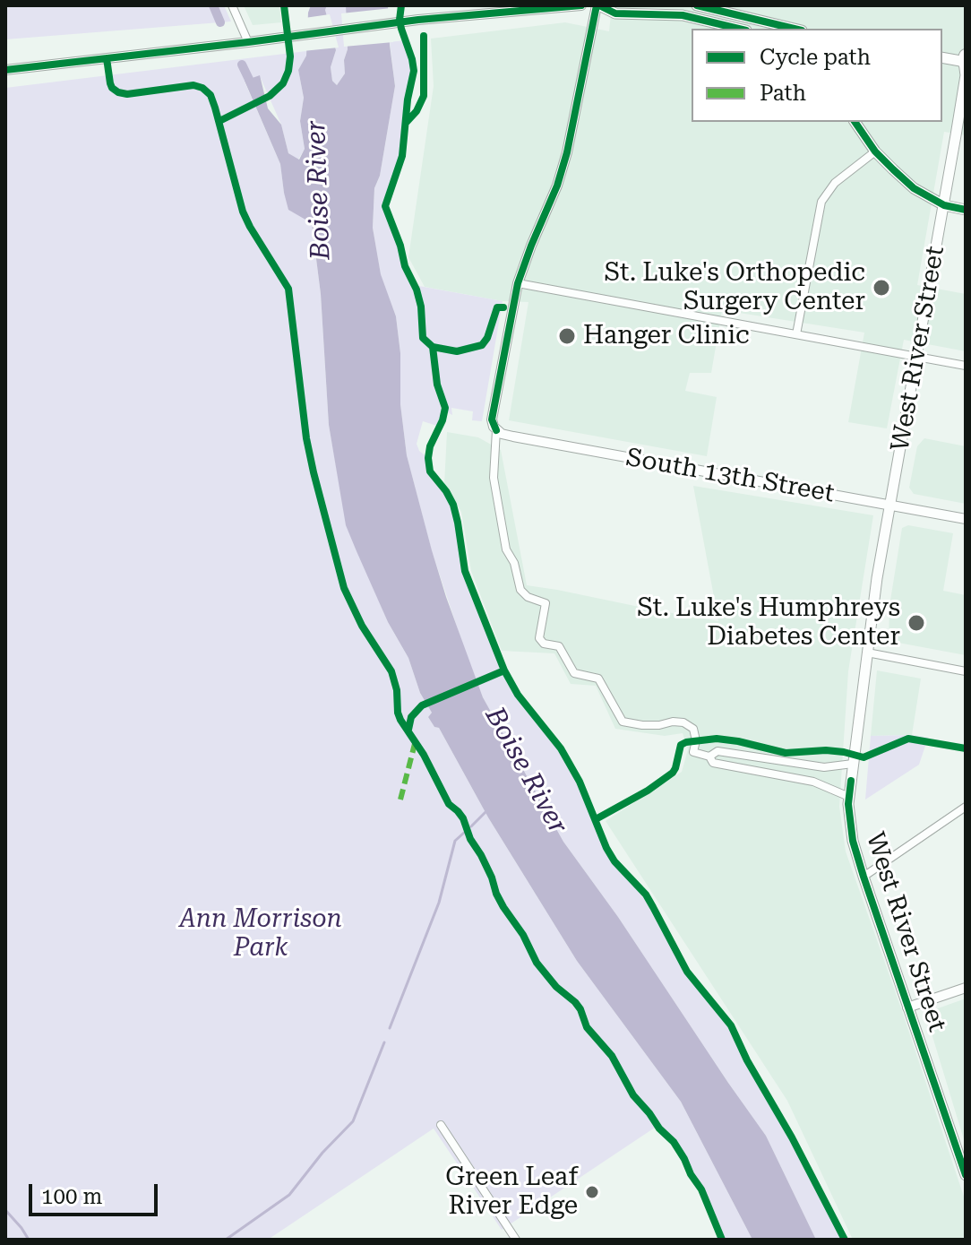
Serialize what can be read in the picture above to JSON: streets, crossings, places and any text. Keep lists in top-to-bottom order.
{
  "streets": {
    "main road": ["West River Street"],
    "street": ["South 13th Street"]
  },
  "crossings": [
    ["West River Street", "South 13th Street"]
  ],
  "water": ["Boise River"],
  "parks": ["Ann Morrison Park"],
  "places": [
    "St. Luke's Orthopedic Surgery Center",
    "Hanger Clinic",
    "St. Luke's Humphreys Diabetes Center",
    "Green Leaf River Edge"
  ],
  "legend": ["Cycle path", "Path"],
  "scale_bar": "100 m"
}
